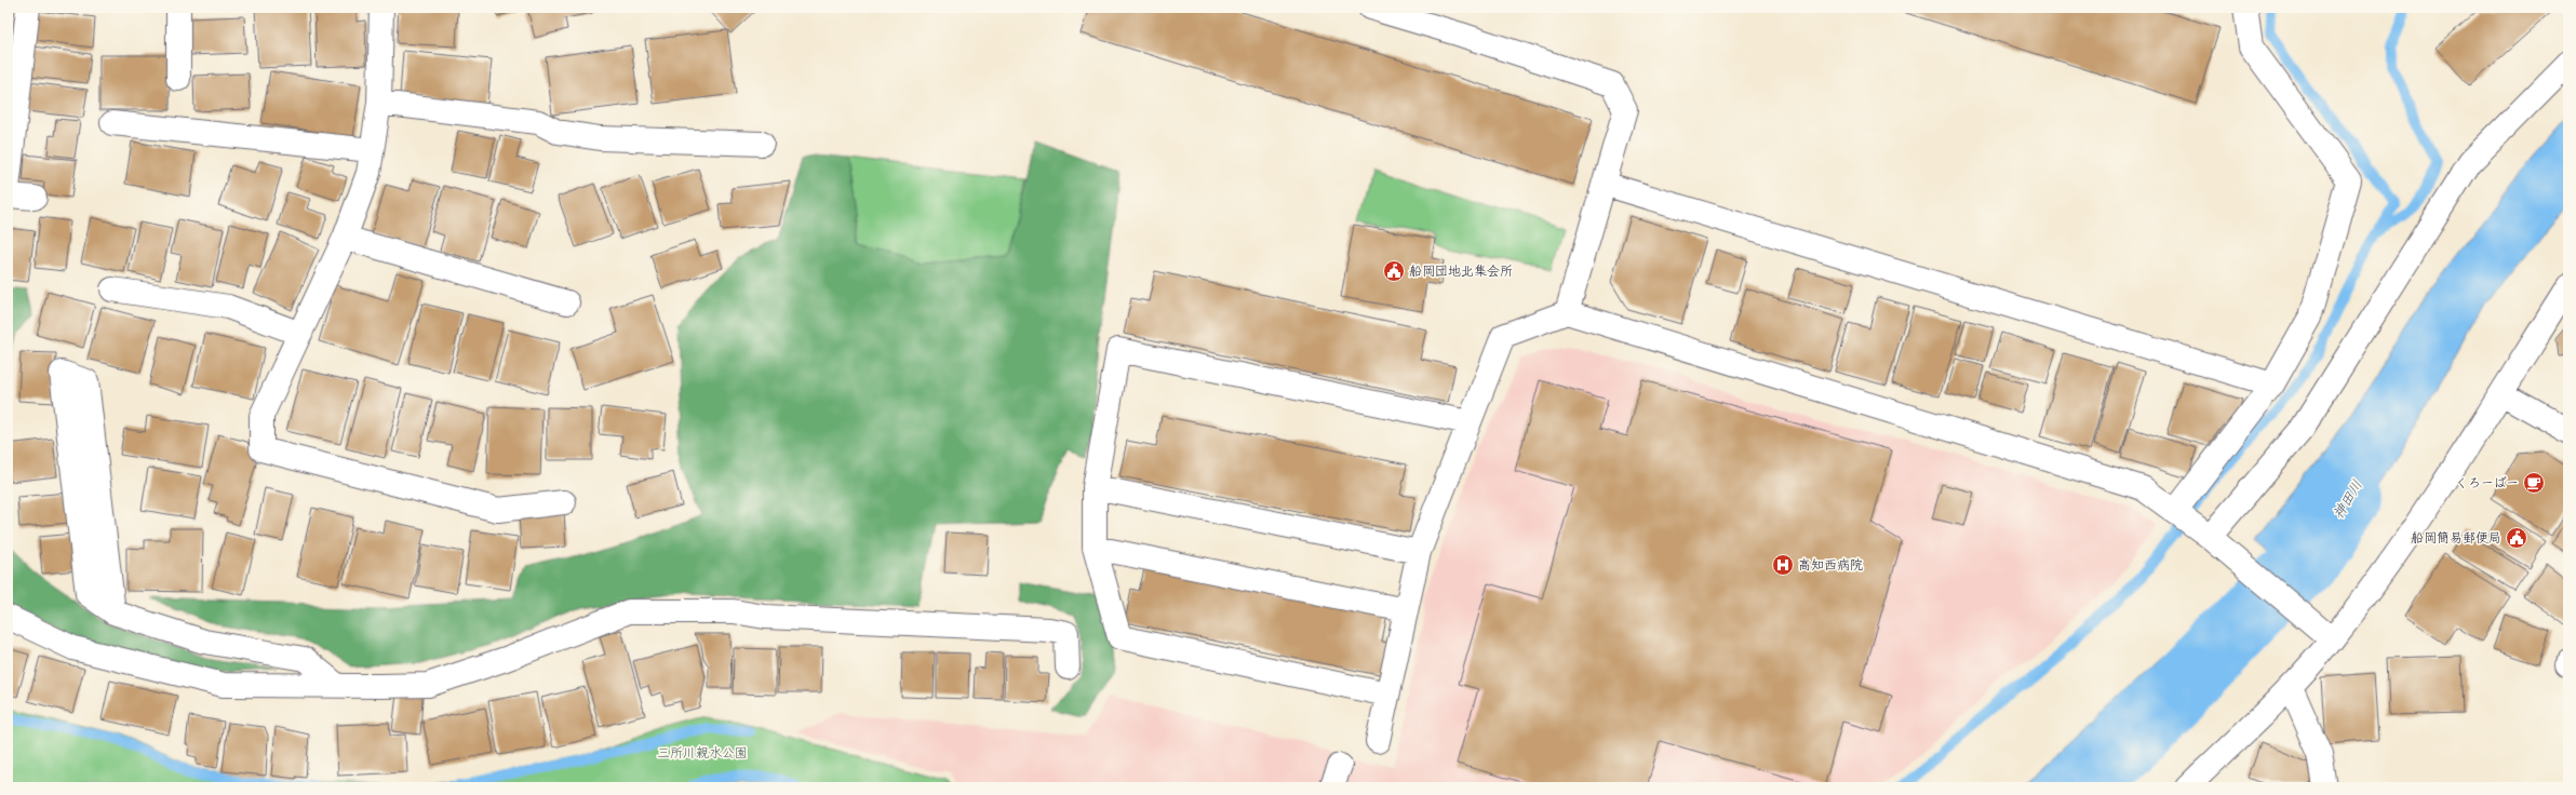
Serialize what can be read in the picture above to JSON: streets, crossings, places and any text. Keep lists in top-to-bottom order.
{
  "water": ["神田川"],
  "parks": ["三所川親水公園"],
  "places": {
    "public building": ["船岡団地北集会所", "船岡簡易郵便局"],
    "cafe": ["くろーばー"],
    "hospital": ["高知西病院"]
  }
}
